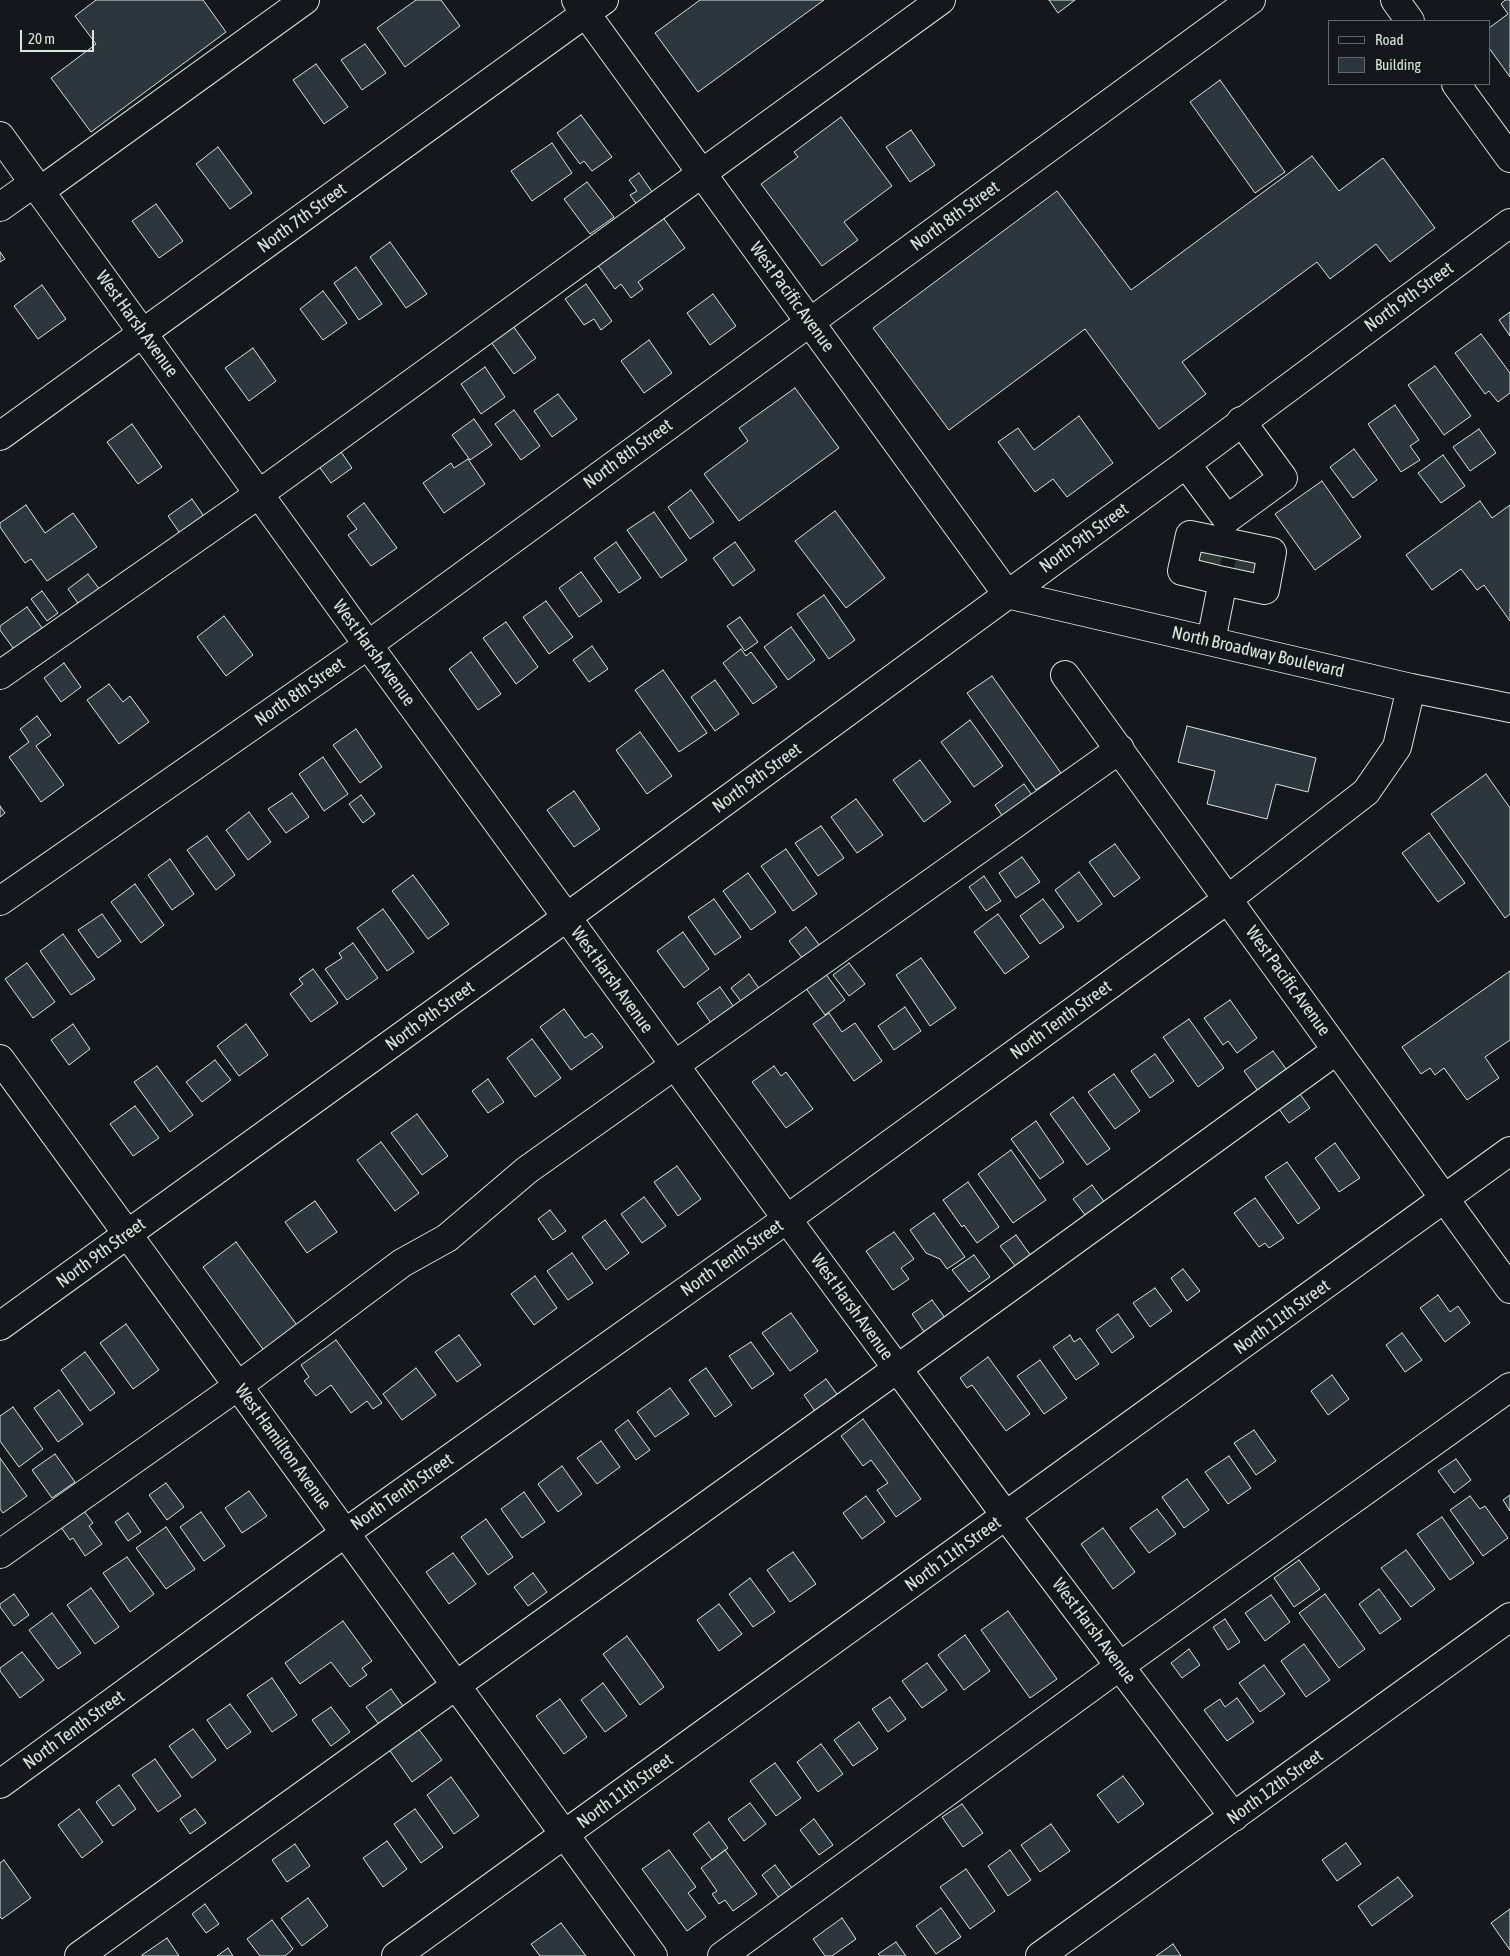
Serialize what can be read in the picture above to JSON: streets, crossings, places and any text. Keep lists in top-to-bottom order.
{
  "streets": {
    "street": [
      "North 8th Street",
      "North 7th Street",
      "West Pacific Avenue",
      "North 9th Street",
      "West Harsh Avenue",
      "North Broadway Boulevard",
      "North Tenth Street",
      "North 11th Street",
      "West Hamilton Avenue",
      "North 12th Street"
    ]
  },
  "crossings": [
    ["North 8th Street", "West Pacific Avenue"],
    ["North 8th Street", "West Harsh Avenue"],
    ["North 7th Street", "West Pacific Avenue"],
    ["North 7th Street", "West Harsh Avenue"],
    ["West Pacific Avenue", "North 9th Street"],
    ["West Pacific Avenue", "North Broadway Boulevard"],
    ["West Pacific Avenue", "North Tenth Street"],
    ["West Pacific Avenue", "North 11th Street"],
    ["North 9th Street", "West Harsh Avenue"],
    ["North 9th Street", "North Broadway Boulevard"],
    ["North 9th Street", "West Hamilton Avenue"],
    ["West Harsh Avenue", "North Tenth Street"],
    ["West Harsh Avenue", "North 11th Street"],
    ["West Harsh Avenue", "North 12th Street"],
    ["North Broadway Boulevard", "North Tenth Street"],
    ["North Tenth Street", "West Hamilton Avenue"],
    ["North 11th Street", "West Hamilton Avenue"]
  ],
  "legend": ["Road", "Building"],
  "scale_bar": "20 m"
}
